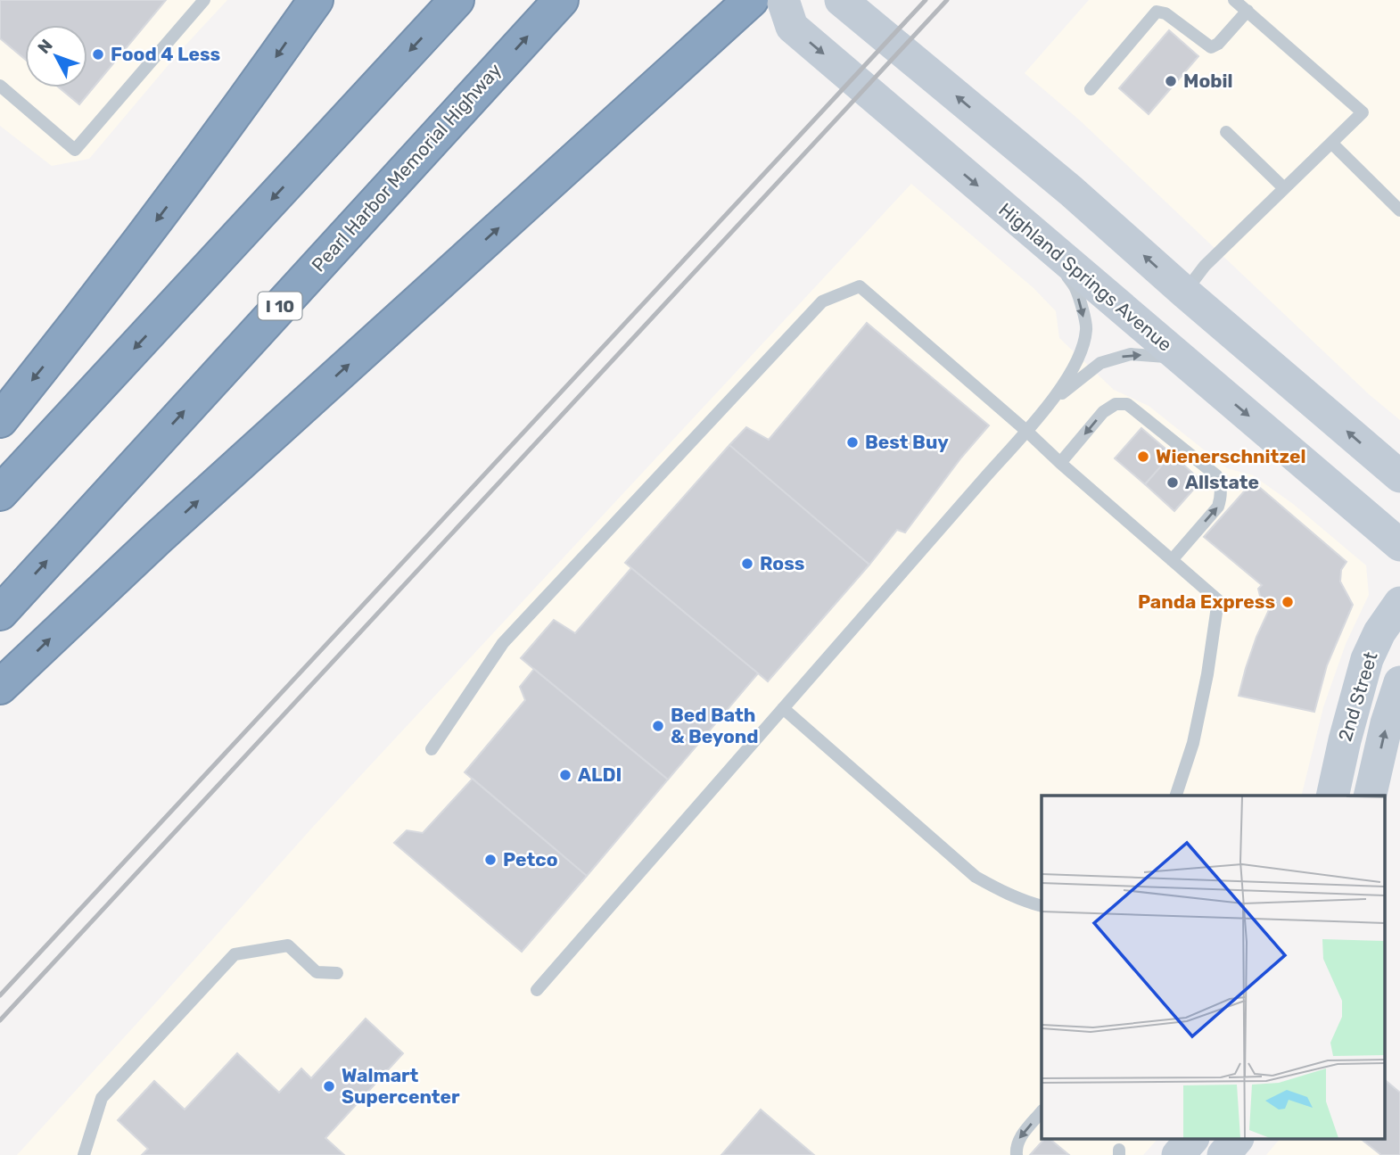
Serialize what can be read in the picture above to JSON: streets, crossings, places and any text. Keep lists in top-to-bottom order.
{
  "streets": {
    "highway": ["Pearl Harbor Memorial Highway", "I 10"],
    "main road": ["Highland Springs Avenue", "2nd Street"]
  },
  "places": [
    "Food 4 Less",
    "Mobil",
    "Best Buy",
    "Wienerschnitzel",
    "Allstate",
    "Ross",
    "Panda Express",
    "Bed Bath & Beyond",
    "ALDI",
    "Petco",
    "Walmart Supercenter"
  ],
  "north": "top left"
}
